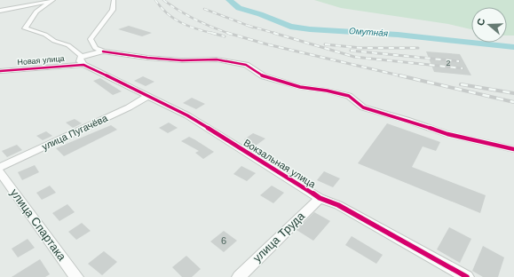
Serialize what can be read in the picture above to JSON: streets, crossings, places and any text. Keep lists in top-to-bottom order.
{
  "streets": {
    "street": [
      "Новая улица",
      "улица Пугачёва",
      "Вокзальная улица",
      "улица Спартака",
      "улица Труда"
    ]
  },
  "crossings": [
    ["Новая улица", "Вокзальная улица"],
    ["улица Пугачёва", "Вокзальная улица"],
    ["Вокзальная улица", "улица Труда"]
  ],
  "water": ["Омутна́я"],
  "house_numbers": ["2", "6"],
  "north": "left"
}
